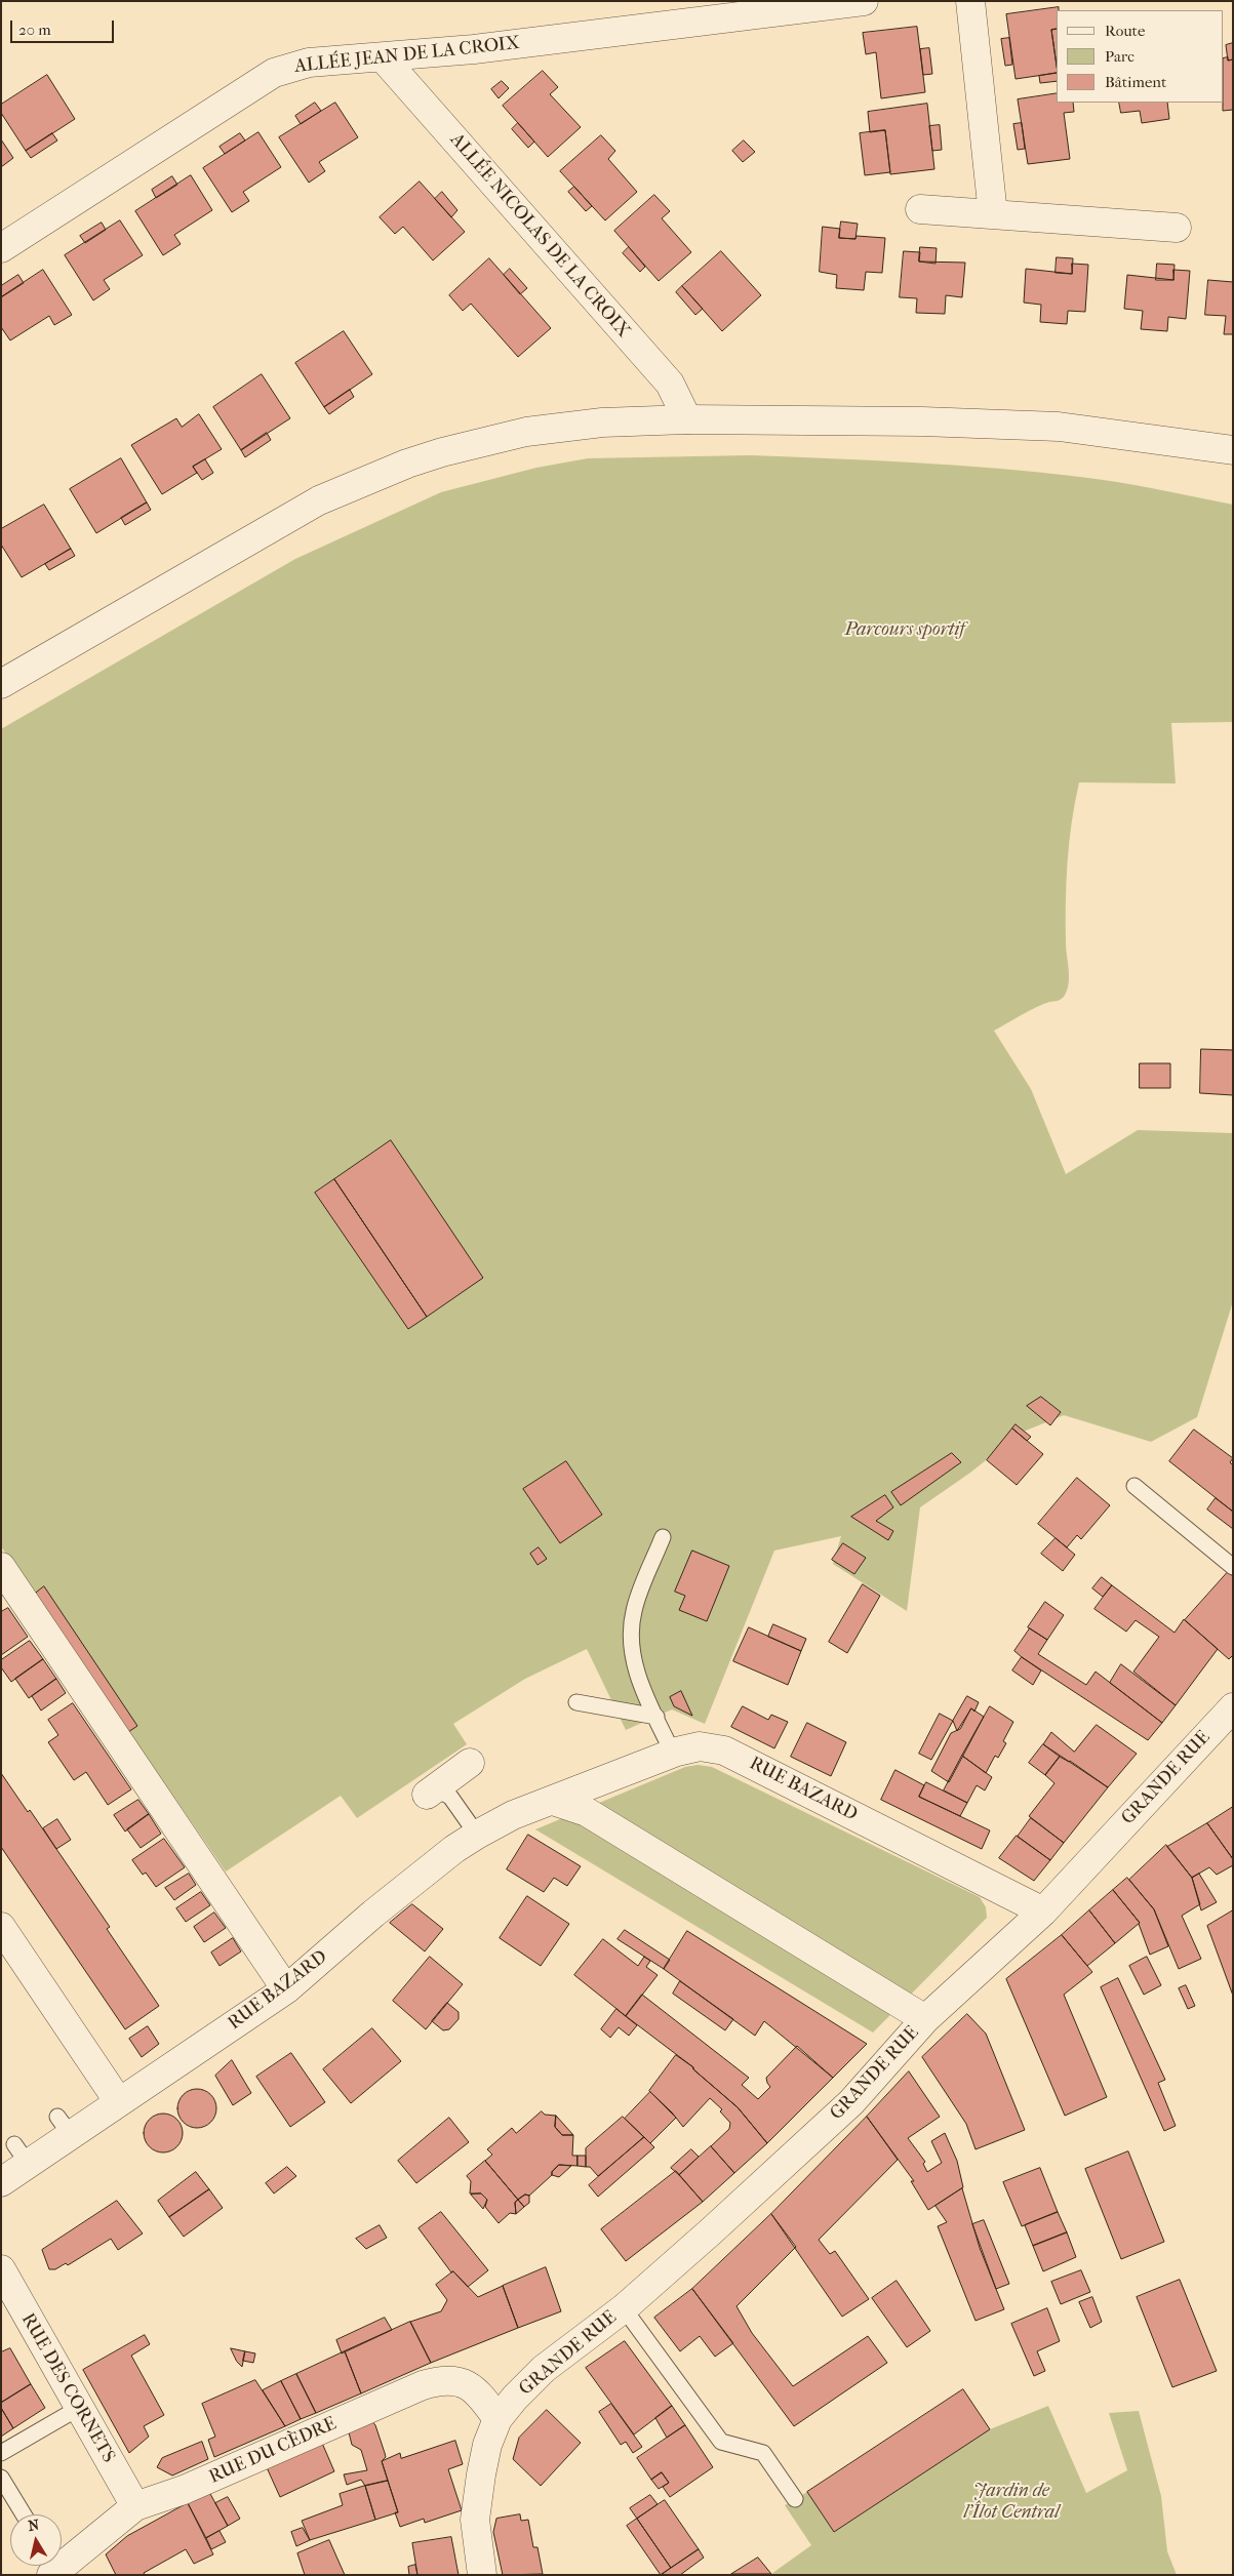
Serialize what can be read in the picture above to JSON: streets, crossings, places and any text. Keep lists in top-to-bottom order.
{
  "streets": {
    "street": [
      "ALLÉE JEAN DE LA CROIX",
      "ALLÉE NICOLAS DE LA CROIX",
      "GRANDE RUE",
      "RUE BAZARD",
      "RUE DES CORNETS",
      "RUE DU CÈDRE"
    ]
  },
  "crossings": [
    ["ALLÉE JEAN DE LA CROIX", "ALLÉE NICOLAS DE LA CROIX"],
    ["GRANDE RUE", "RUE BAZARD"],
    ["GRANDE RUE", "RUE DU CÈDRE"],
    ["RUE DES CORNETS", "RUE DU CÈDRE"]
  ],
  "parks": ["Parcours sportif", "Jardin de l'Îlot Central"],
  "legend": ["Route", "Parc", "Bâtiment"],
  "scale_bar": "20 m",
  "north": "top"
}
